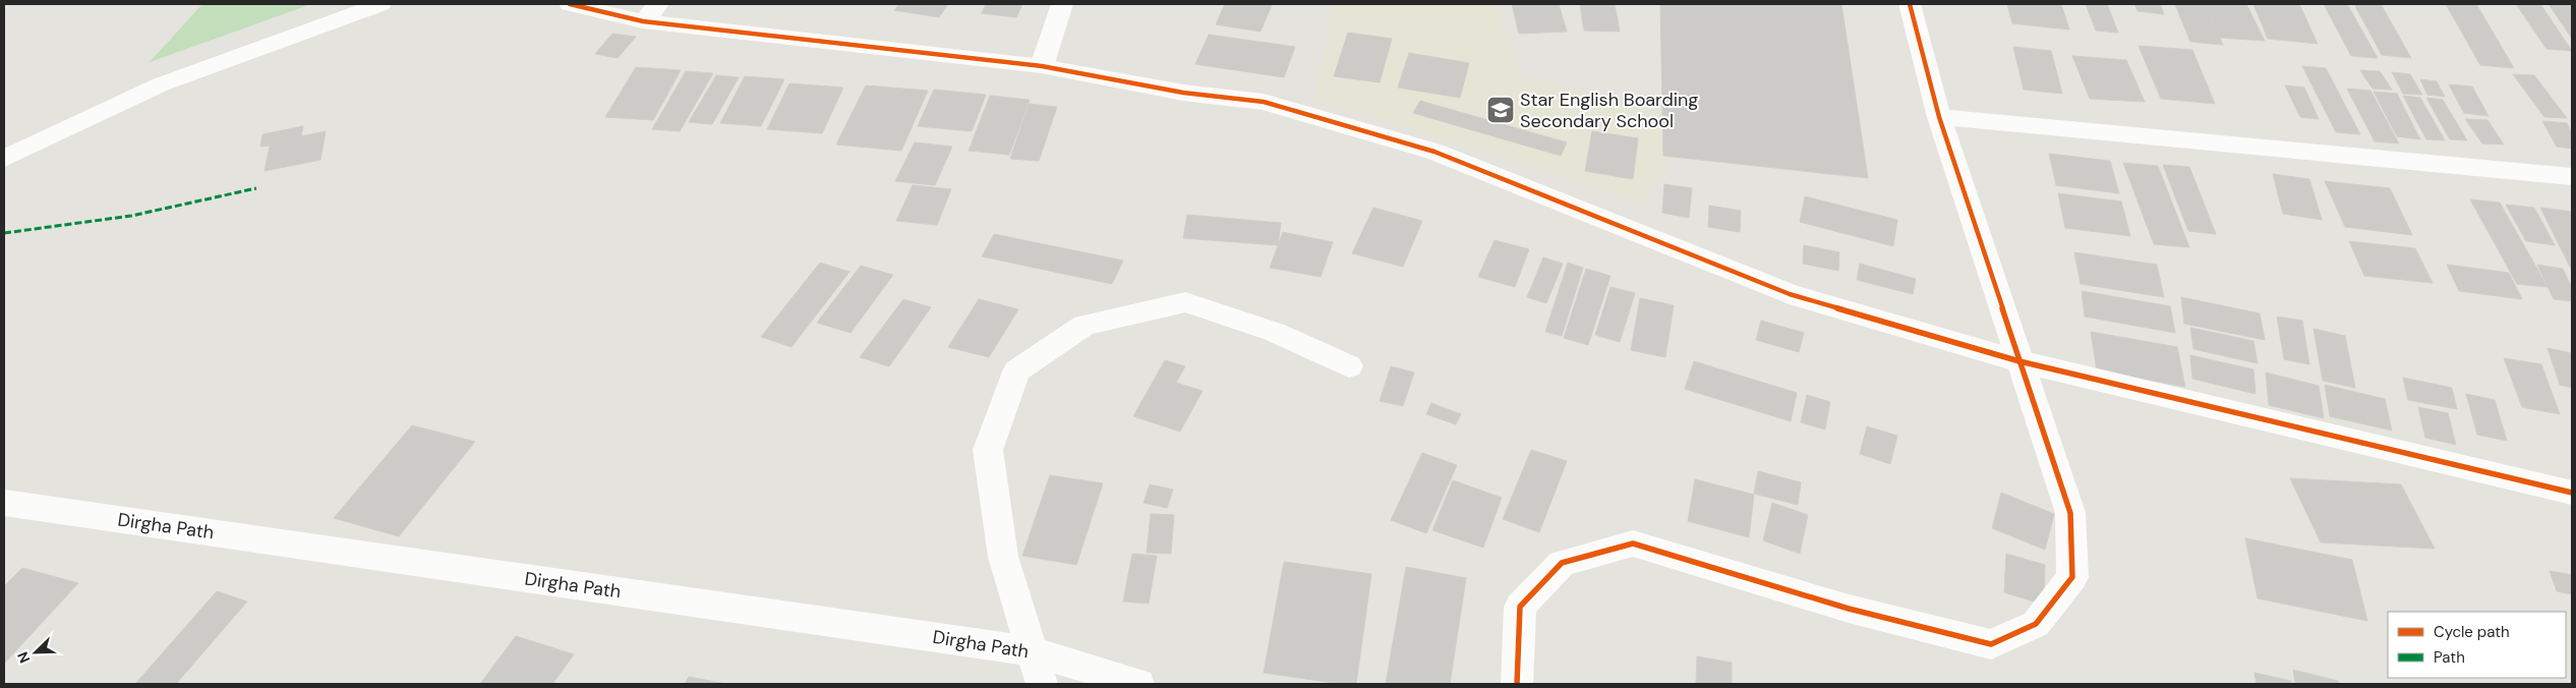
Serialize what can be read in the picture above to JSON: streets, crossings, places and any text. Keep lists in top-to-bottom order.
{
  "streets": {
    "street": ["Dirgha Path"]
  },
  "places": {
    "school or university": ["Star English Boarding Secondary School"]
  },
  "legend": ["Cycle path", "Path"],
  "north": "bottom left"
}
